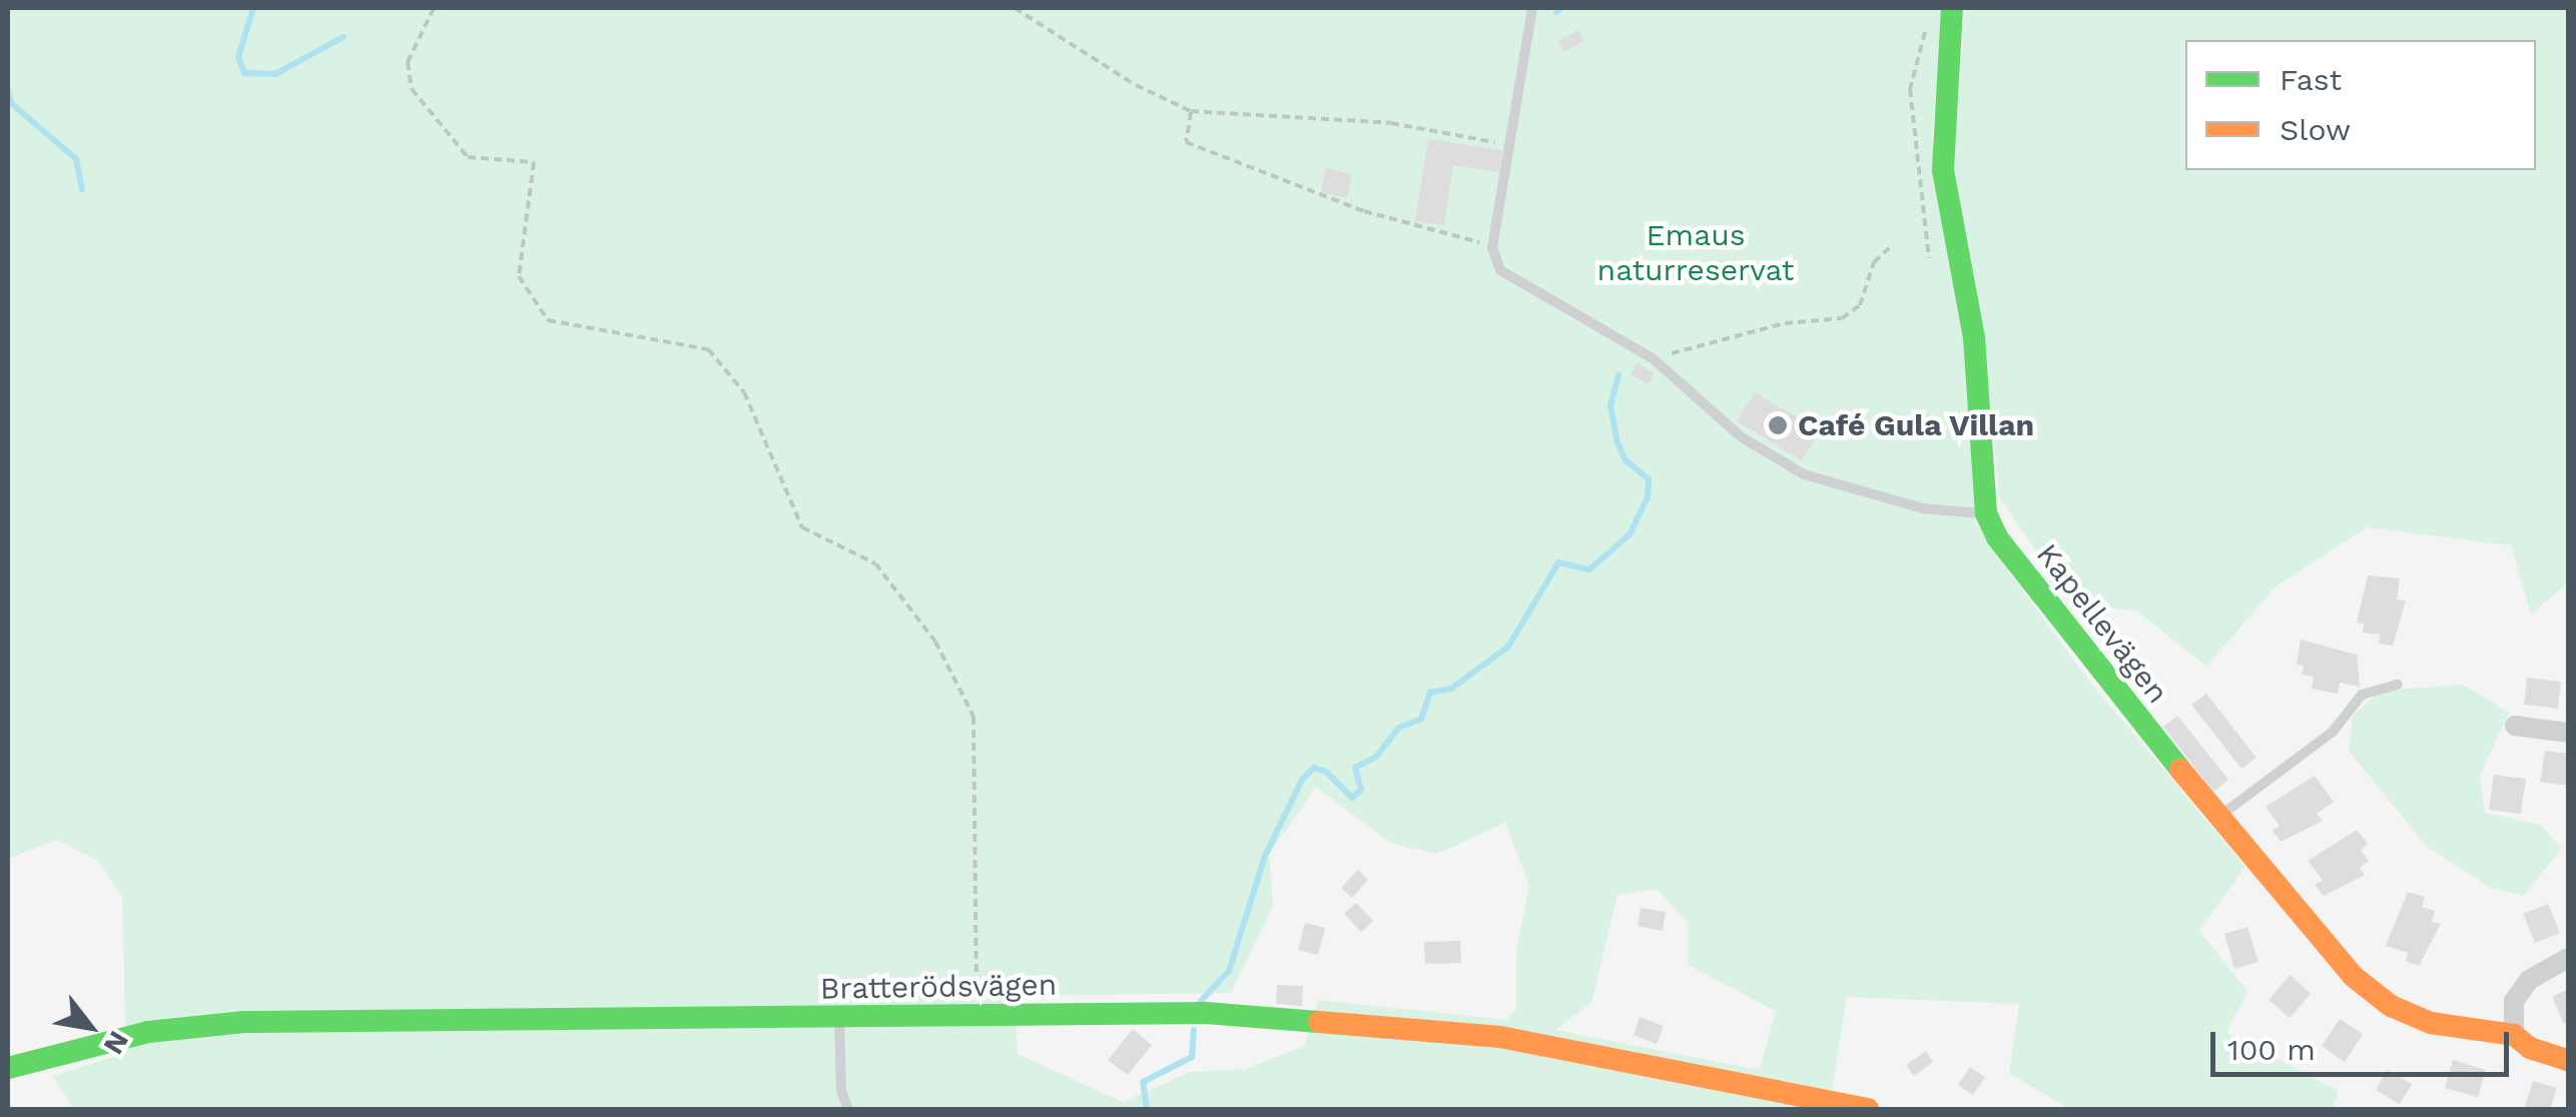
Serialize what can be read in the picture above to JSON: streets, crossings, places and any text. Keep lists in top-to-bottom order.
{
  "streets": {
    "street": ["Kapellevägen", "Bratterödsvägen"]
  },
  "parks": ["Emaus naturreservat"],
  "places": ["Café Gula Villan"],
  "legend": ["Fast", "Slow"],
  "scale_bar": "100 m",
  "north": "bottom right"
}
